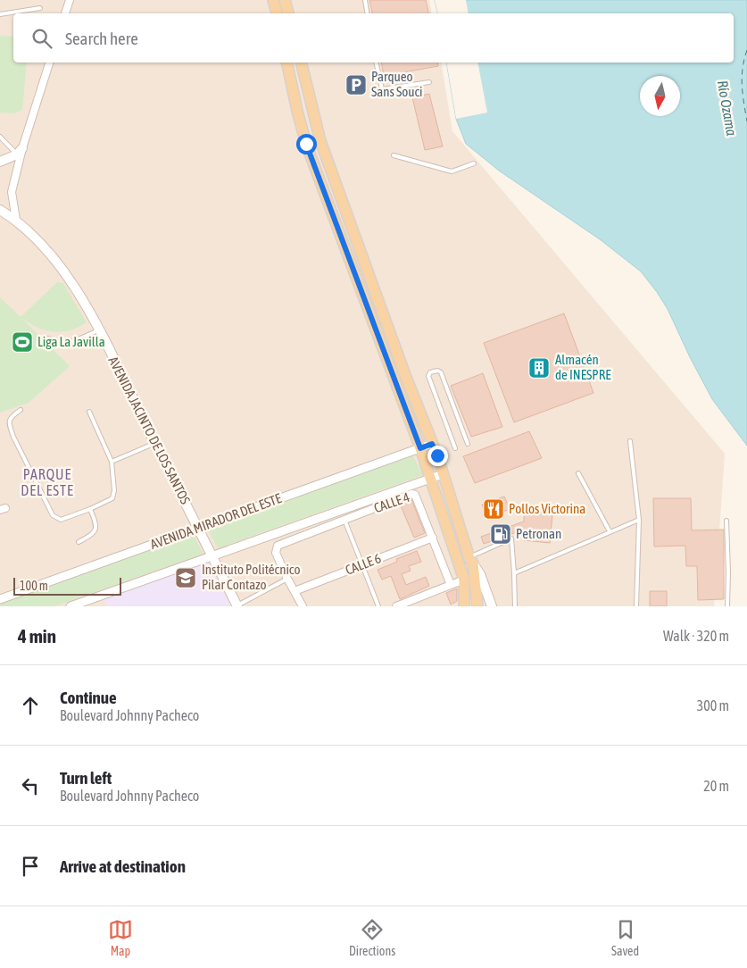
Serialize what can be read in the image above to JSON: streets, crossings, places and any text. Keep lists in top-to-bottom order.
{
  "streets": {
    "main road": ["AVENIDA JACINTO DE LOS SANTOS"],
    "street": ["CALLE 4", "AVENIDA MIRADOR DEL ESTE", "CALLE 6"]
  },
  "crossings": [
    ["AVENIDA JACINTO DE LOS SANTOS", "AVENIDA MIRADOR DEL ESTE"],
    ["CALLE 4", "CALLE 6"]
  ],
  "districts": ["PARQUE DEL ESTE"],
  "water": ["Río Ozama"],
  "places": {
    "parking": ["Parqueo Sans Souci"],
    "sports": ["Liga La Javilla"],
    "building": ["Almacén de INESPRE"],
    "restaurant": ["Pollos Victorina"],
    "fuel station": ["Petronan"],
    "school or university": ["Instituto Politécnico Pilar Contazo"]
  },
  "scale_bar": "100 m",
  "north": "bottom",
  "page": {
    "search": "Search here",
    "scale": "100 m",
    "heading": ["4 min", "Walk · 320 m"],
    "list": [
      ["Continue", "Boulevard Johnny Pacheco", "300 m"],
      ["Turn left", "Boulevard Johnny Pacheco", "20 m"],
      "Arrive at destination"
    ],
    "nav": ["Map", "Directions", "Saved"]
  }
}
